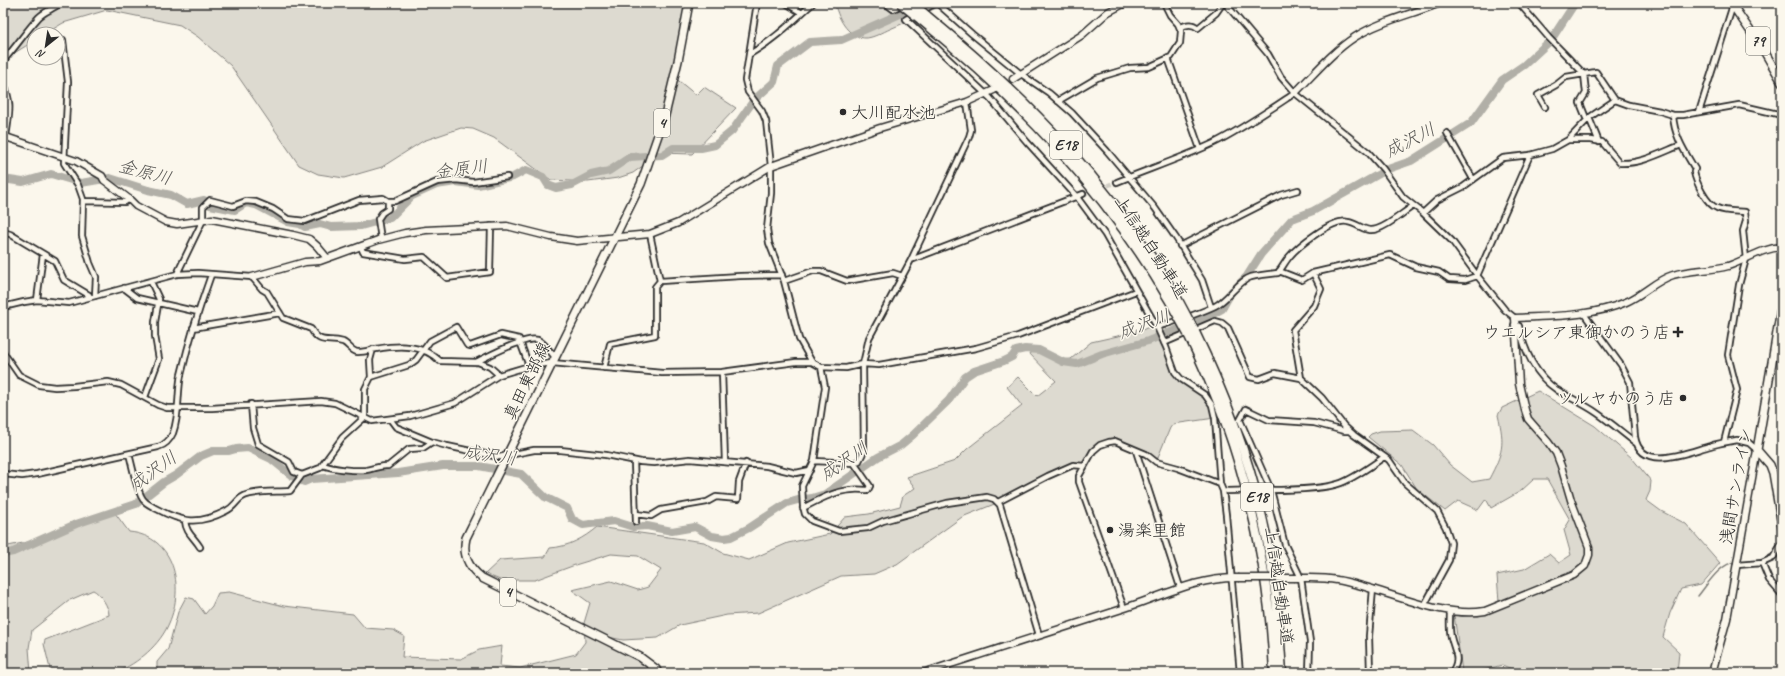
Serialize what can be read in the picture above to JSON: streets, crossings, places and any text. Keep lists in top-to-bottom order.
{
  "streets": {
    "highway": ["E18", "上信越自動車道"],
    "main road": [
      "79",
      "4",
      "真田東部線",
      "浅間サンライン"
    ]
  },
  "water": ["成沢川", "金原川"],
  "places": {
    "other": ["大川配水池", "ツルヤかのう店", "湯楽里館"],
    "health": ["ウエルシア東御かのう店"]
  },
  "north": "bottom left"
}
